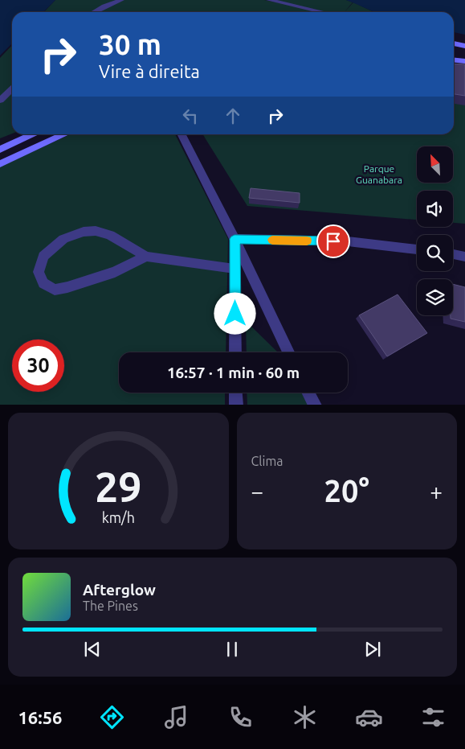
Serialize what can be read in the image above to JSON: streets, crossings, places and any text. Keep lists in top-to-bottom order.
{
  "parks": ["Parque Guanabara"],
  "north": "top left",
  "page": {
    "turn": ["30 m", "Vire à direita"],
    "limit": "30",
    "trip": "16:57 · 1 min · 60 m",
    "tile": "Clima",
    "heat": ["−", "20°", "+"],
    "song": ["Afterglow", "The Pines"],
    "tabs": "16:56",
    "gauge": ["29", "km/h"]
  }
}
